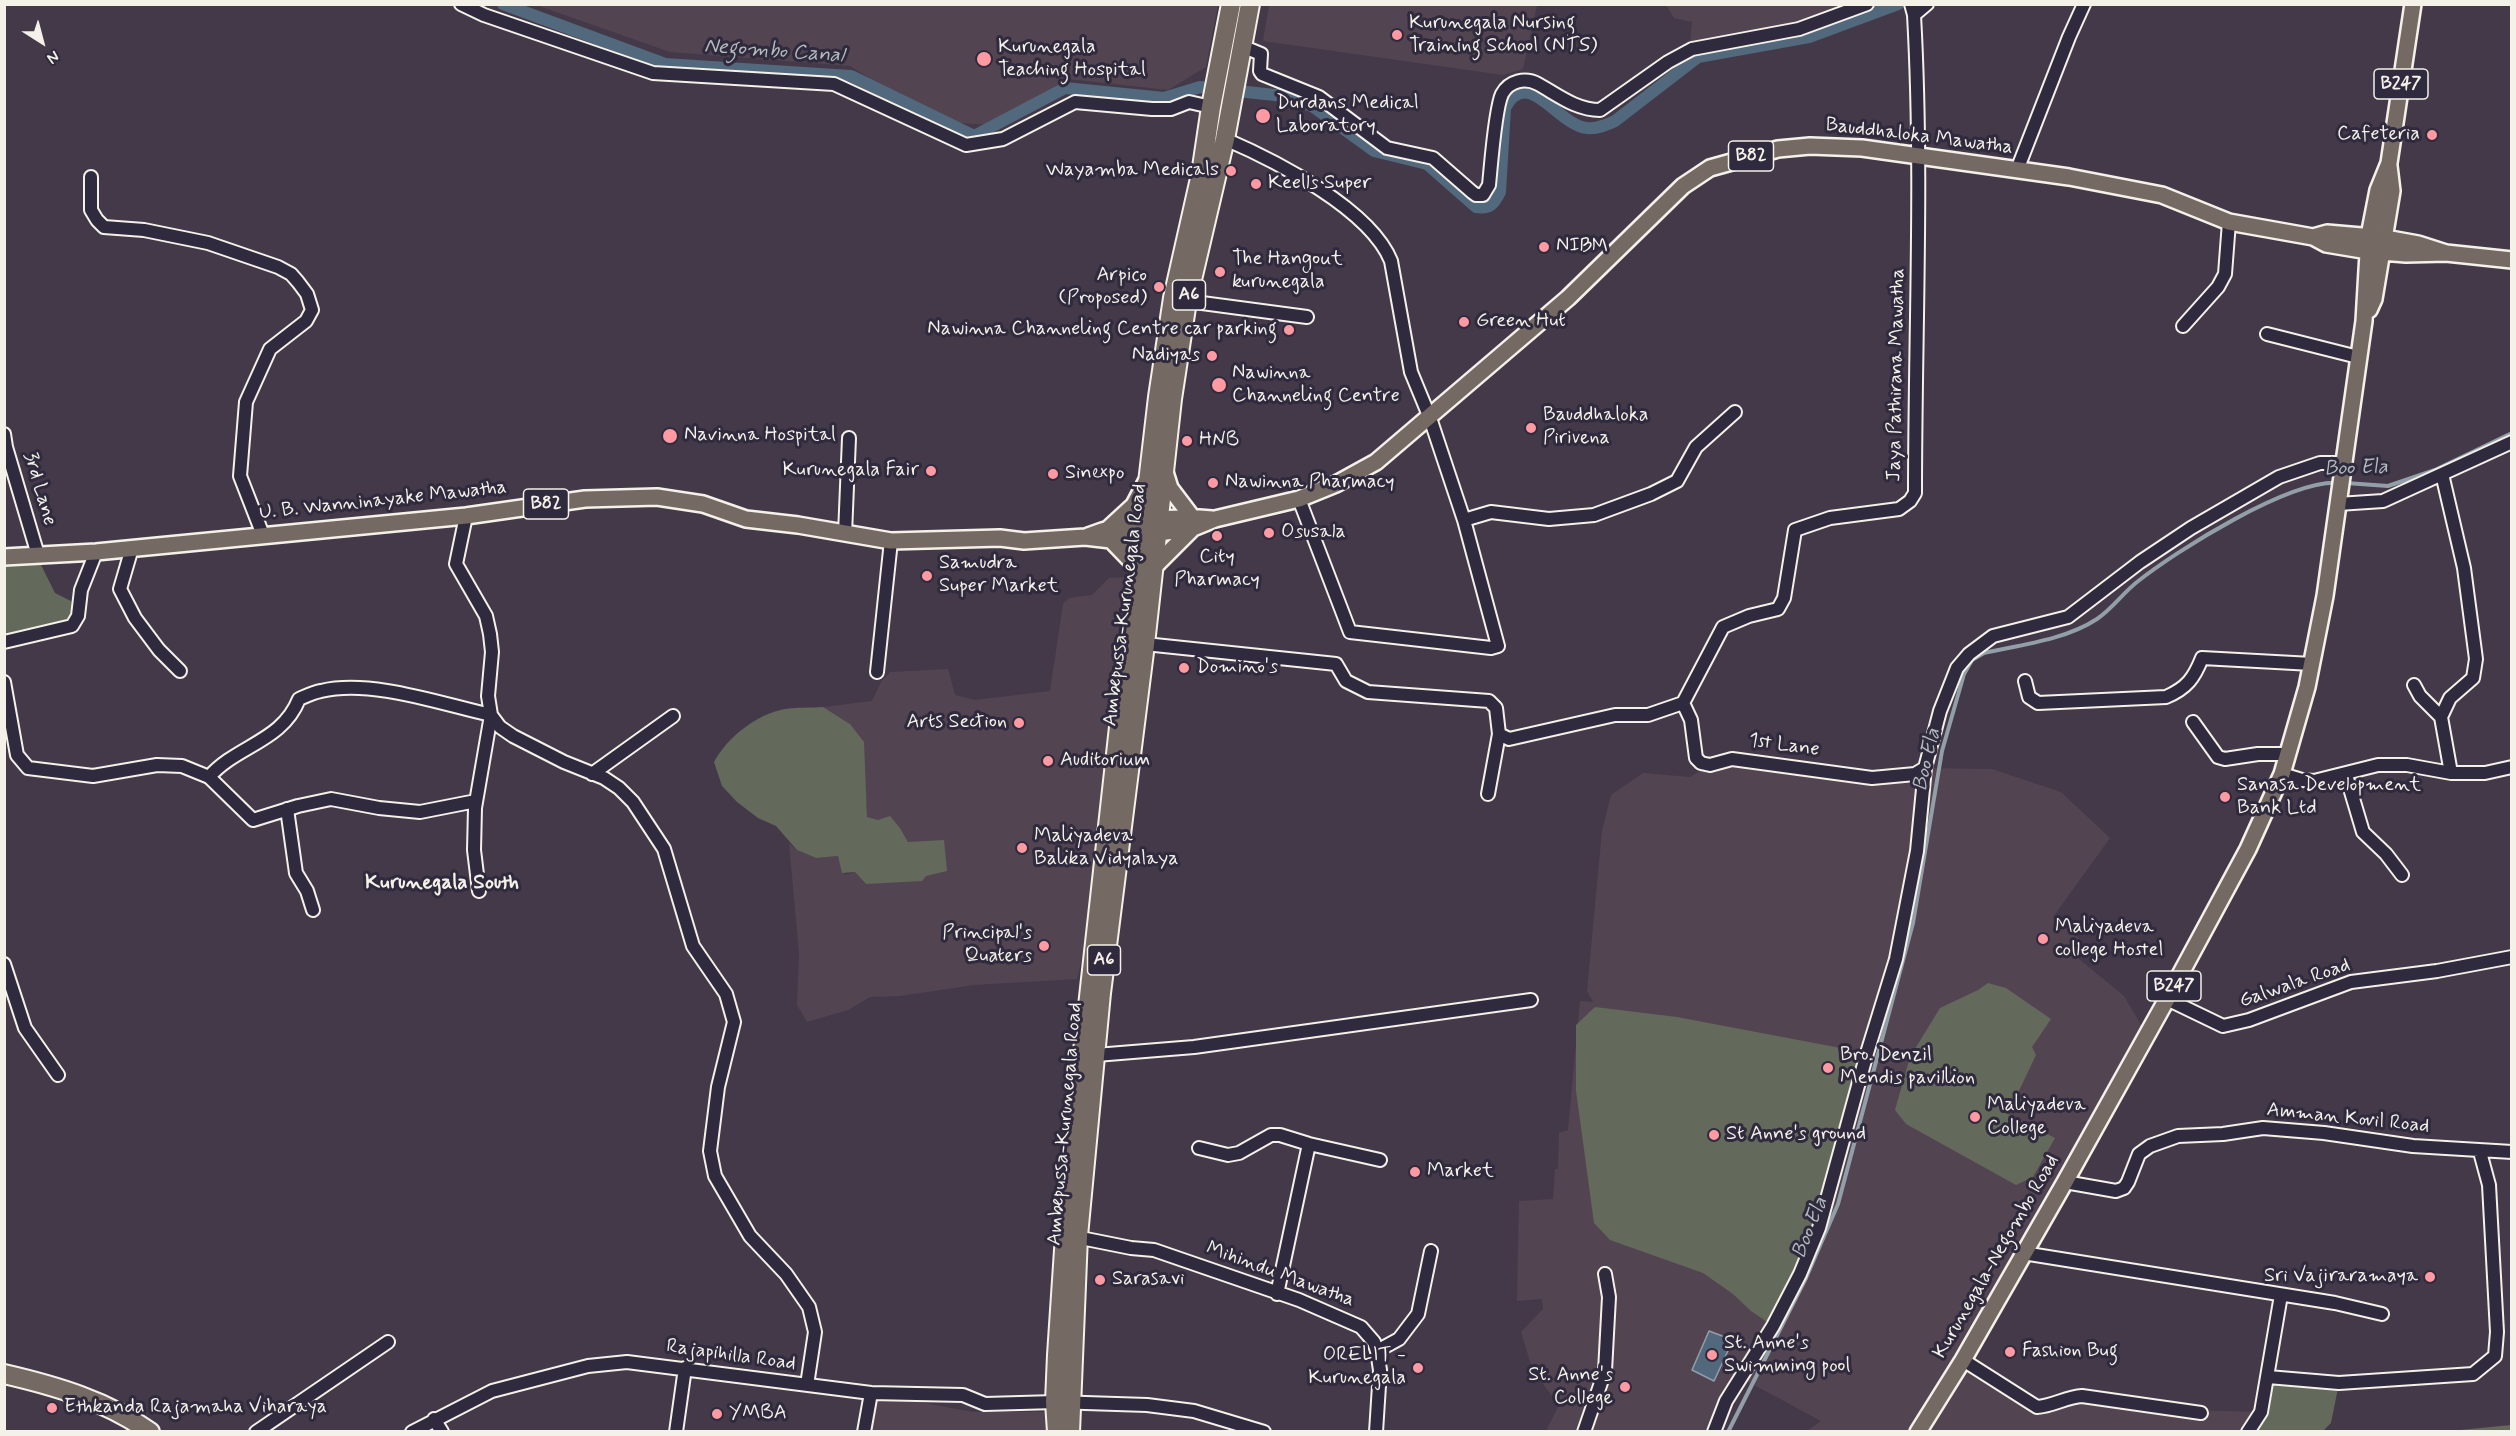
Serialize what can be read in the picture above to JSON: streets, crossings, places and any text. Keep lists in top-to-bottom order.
{
  "streets": {
    "highway": ["A6", "Ambepussa-Kurunegala Road"],
    "main road": [
      "B247",
      "Bauddhaloka Mawatha",
      "B82",
      "U. B. Wanninayake Mawatha",
      "Kurunegala-Negombo Road"
    ],
    "street": [
      "Jaya Pathirana Mawatha",
      "3rd Lane",
      "1st Lane",
      "Galwala Road",
      "Amman Kovil Road",
      "Mihindu Mawatha",
      "Rajapihilla Road"
    ]
  },
  "crossings": [
    ["B247", "Bauddhaloka Mawatha"],
    ["B247", "B82"],
    ["B247", "Kurunegala-Negombo Road"],
    ["Bauddhaloka Mawatha", "B82"],
    ["Bauddhaloka Mawatha", "Jaya Pathirana Mawatha"],
    ["Bauddhaloka Mawatha", "U. B. Wanninayake Mawatha"],
    ["Bauddhaloka Mawatha", "Ambepussa-Kurunegala Road"],
    ["Jaya Pathirana Mawatha", "1st Lane"],
    ["3rd Lane", "U. B. Wanninayake Mawatha"],
    ["U. B. Wanninayake Mawatha", "Ambepussa-Kurunegala Road"],
    ["Ambepussa-Kurunegala Road", "Mihindu Mawatha"],
    ["Ambepussa-Kurunegala Road", "Rajapihilla Road"],
    ["Galwala Road", "Kurunegala-Negombo Road"],
    ["Amman Kovil Road", "Kurunegala-Negombo Road"]
  ],
  "districts": ["Kurunegala South"],
  "water": ["Negombo Canal", "Boo Ela"],
  "places": [
    "Kurunegala Nursing Training School (NTS)",
    "Kurunegala Teaching Hospital",
    "Durdans Medical Laboratory",
    "Cafeteria",
    "Wayamba Medicals",
    "Keells Super",
    "NIBM",
    "The Hangout kurunegala",
    "Arpico (Proposed)",
    "Green Hut",
    "Nawinna Channeling Centre car parking",
    "Nadiyas",
    "Nawinna Channeling Centre",
    "Bauddhaloka Pirivena",
    "Navinna Hospital",
    "HNB",
    "Kurunegala Fair",
    "Sinexpo",
    "Nawinna Pharmacy",
    "Osusala",
    "City Pharmacy",
    "Samudra Super Market",
    "Domino's",
    "Arts Section",
    "Auditorium",
    "Sanasa Development Bank Ltd",
    "Maliyadeva Balika Vidyalaya",
    "Maliyadeva college Hostel",
    "Principal's Quaters",
    "Bro. Denzil Mendis pavillion",
    "Maliyadeva College",
    "St Anne's ground",
    "Market",
    "Sri Vajiraramaya",
    "Sarasavi",
    "Fashion Bug",
    "St. Anne's Swimming pool",
    "ORELIT - Kurunegala",
    "St. Anne's College",
    "Ethkanda Rajamaha Viharaya",
    "YMBA"
  ],
  "north": "bottom right"
}
